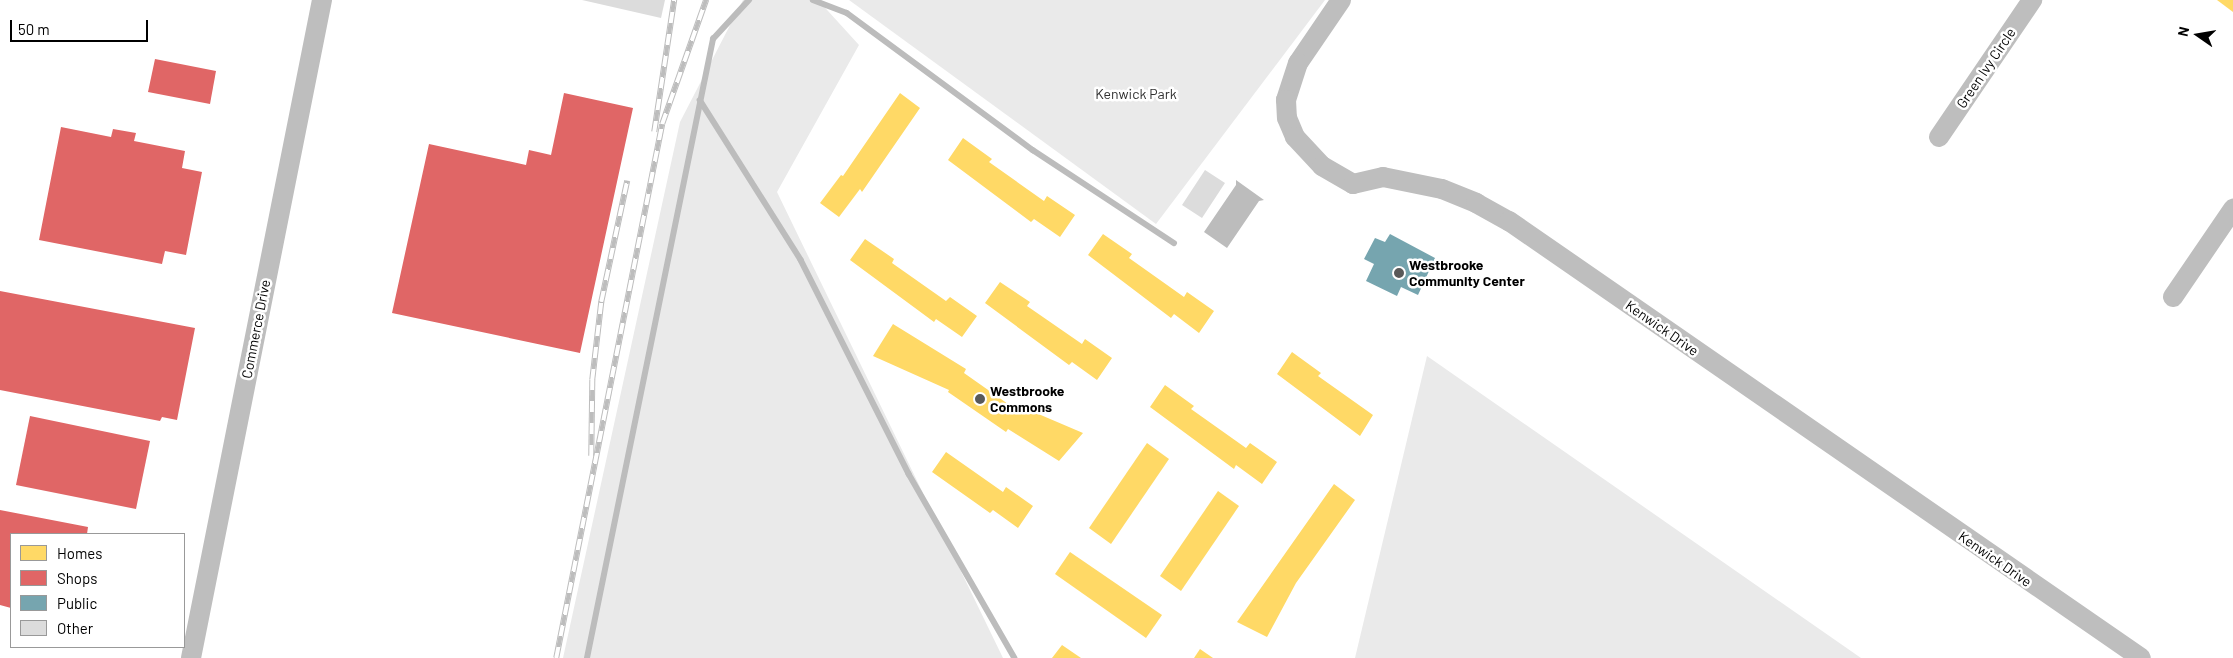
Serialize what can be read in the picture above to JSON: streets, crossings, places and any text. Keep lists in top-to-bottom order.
{
  "streets": {
    "street": ["Green Ivy Circle", "Kenwick Drive", "Commerce Drive"]
  },
  "parks": ["Kenwick Park"],
  "places": ["Westbrooke Community Center", "Westbrooke Commons"],
  "legend": [
    "Homes",
    "Shops",
    "Public",
    "Other"
  ],
  "scale_bar": "50 m",
  "north": "left"
}
